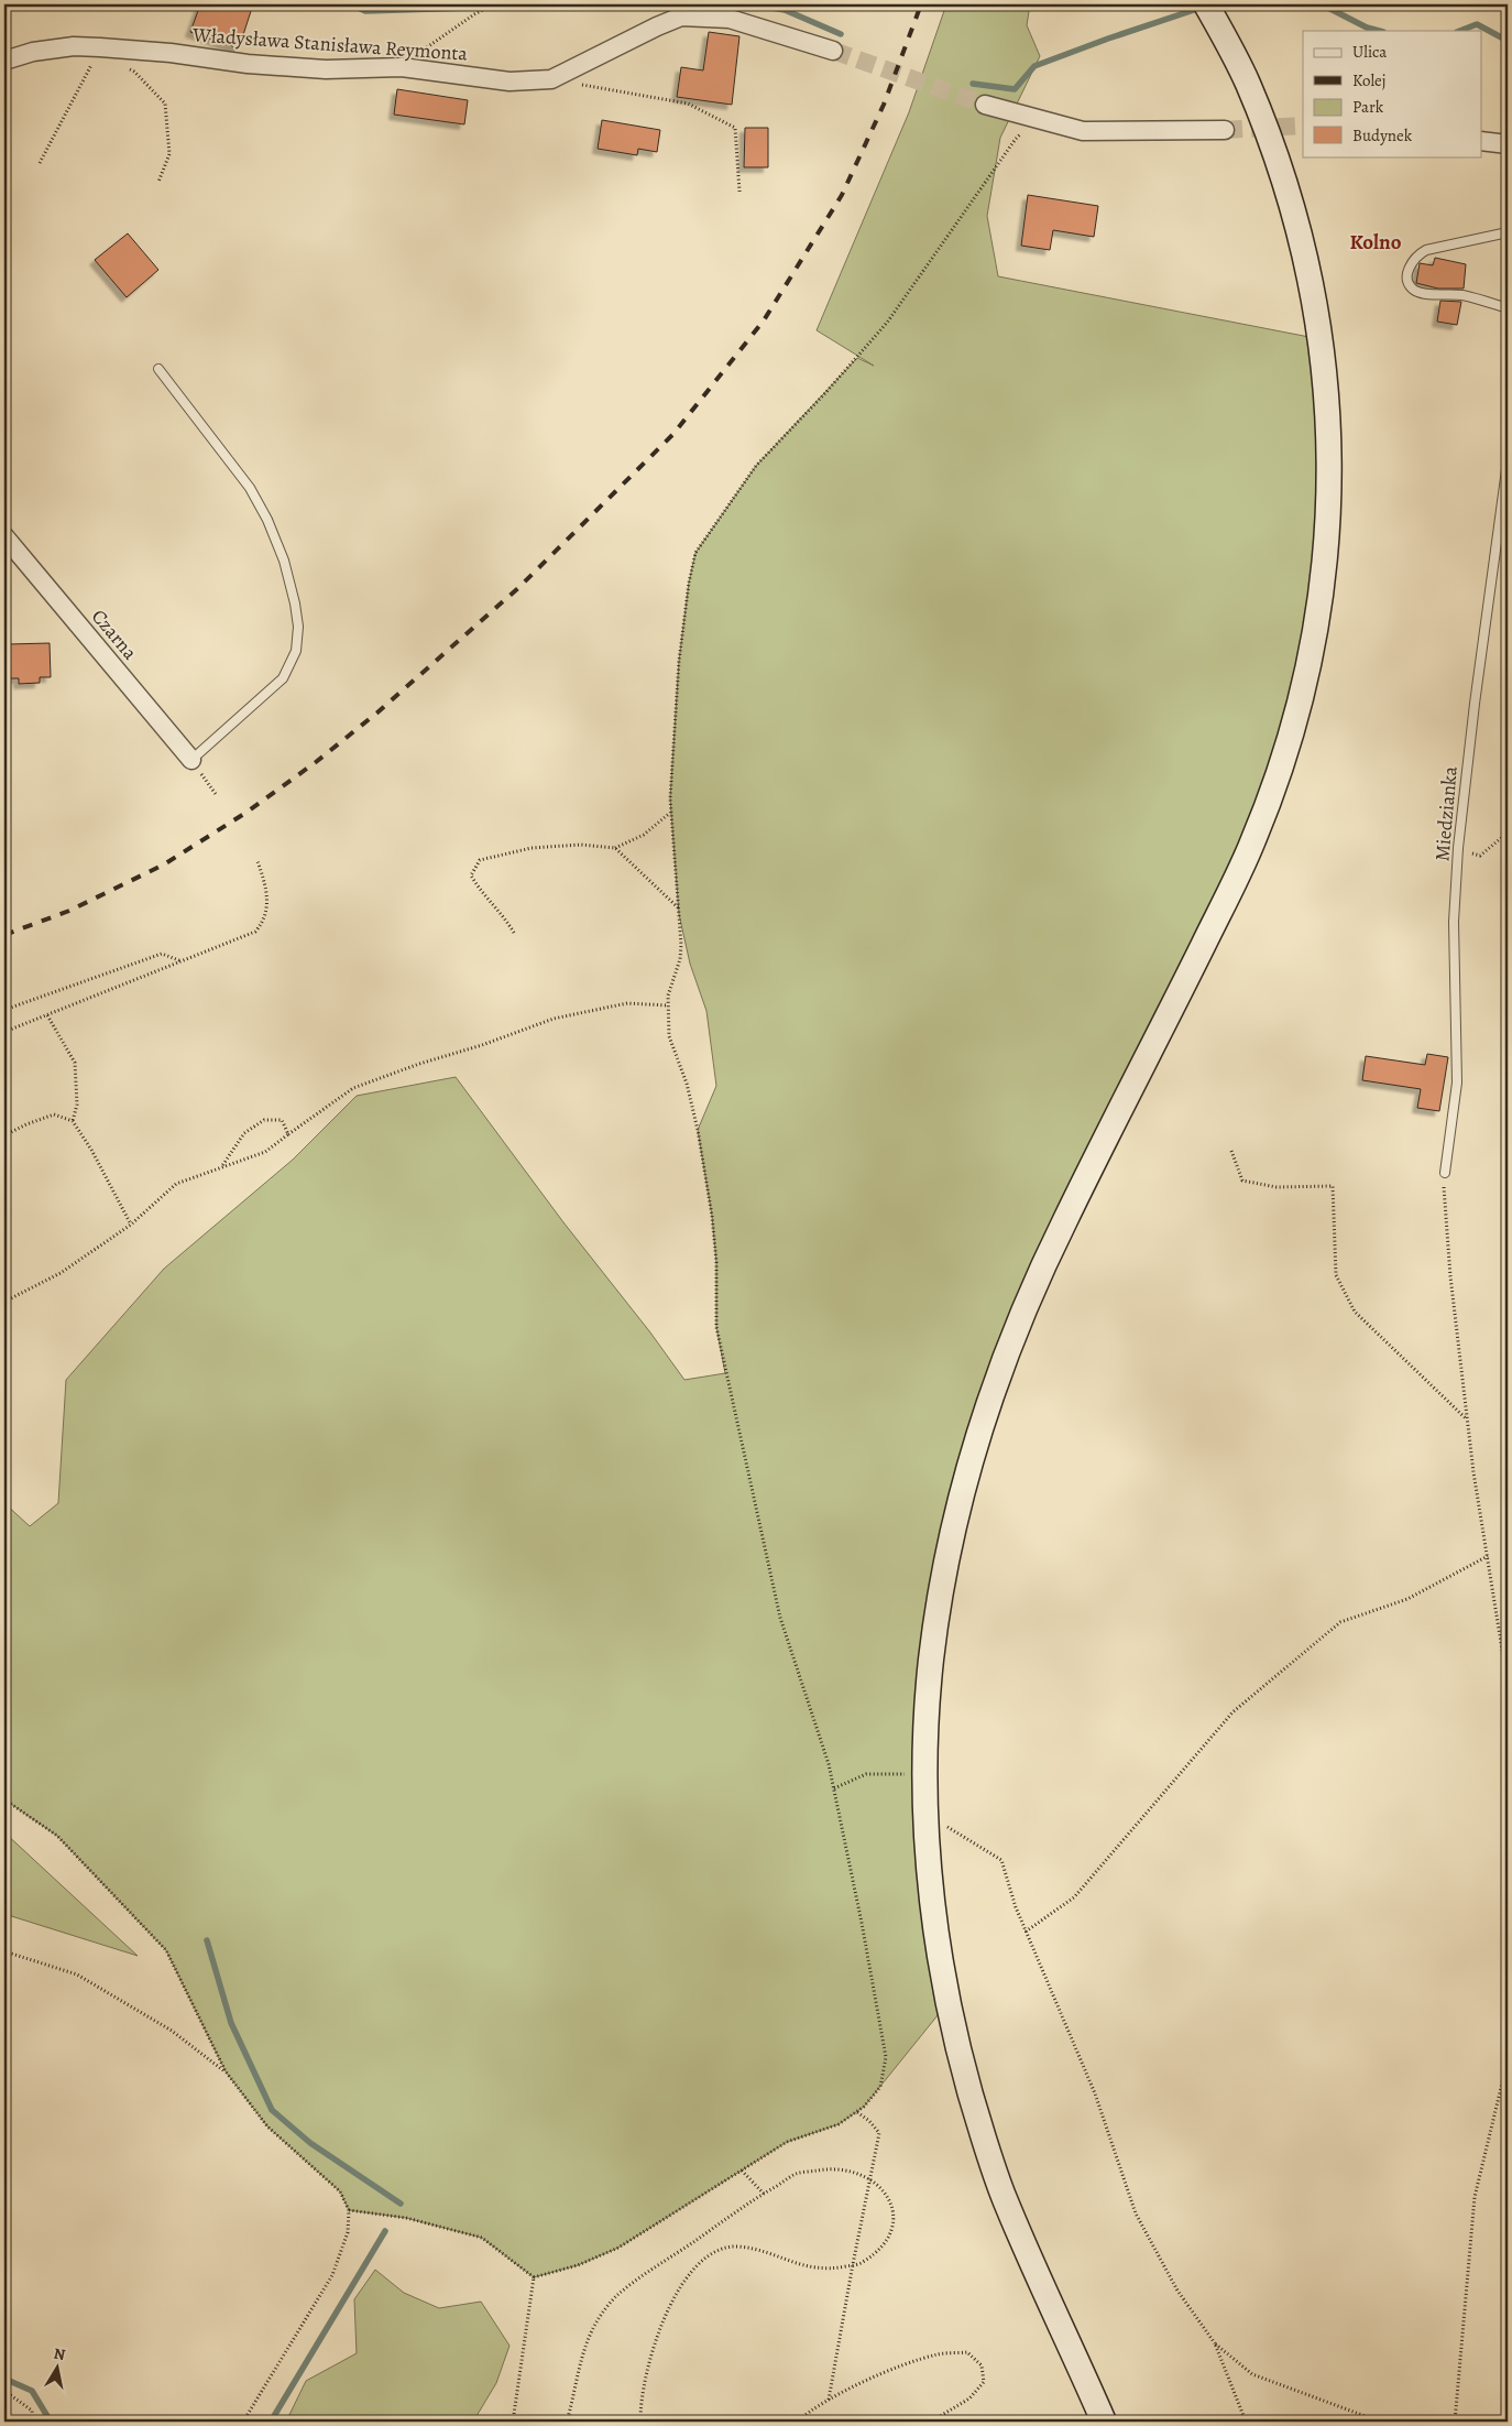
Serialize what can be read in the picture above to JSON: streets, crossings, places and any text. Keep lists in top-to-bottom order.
{
  "streets": {
    "street": ["Władysława Stanisława Reymonta", "Czarna"],
    "lane": ["Miedzianka"]
  },
  "districts": ["Kolno"],
  "legend": [
    "Ulica",
    "Kolej",
    "Park",
    "Budynek"
  ],
  "north": "top"
}
